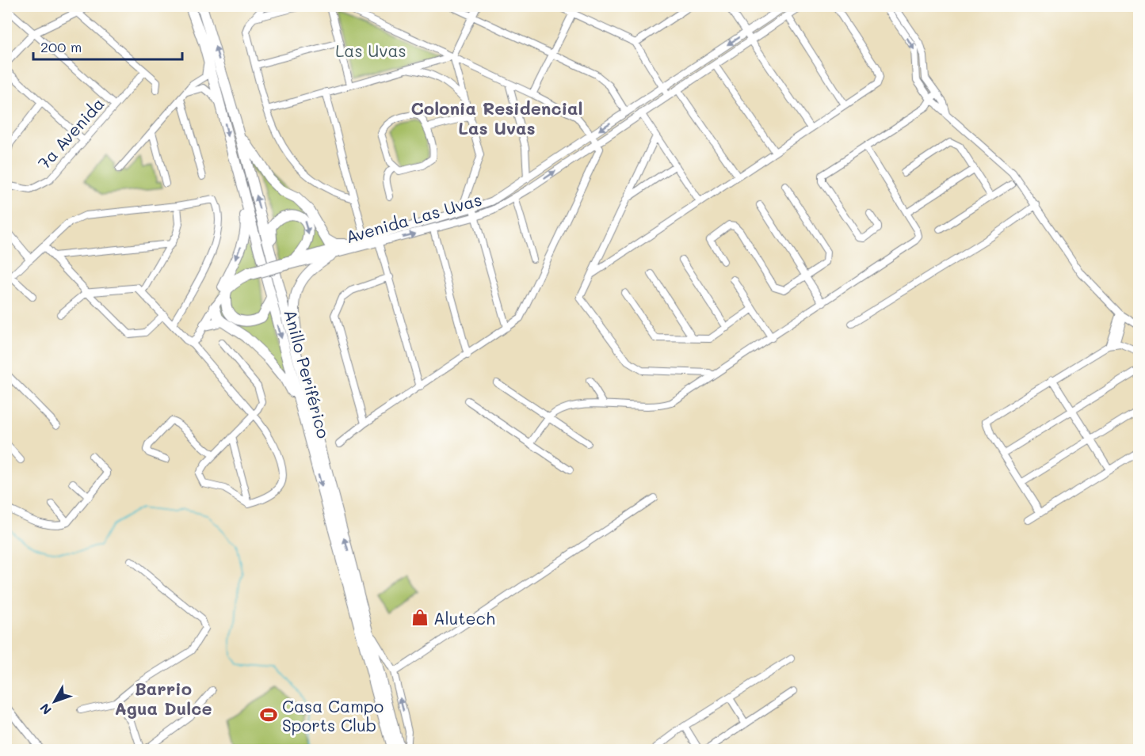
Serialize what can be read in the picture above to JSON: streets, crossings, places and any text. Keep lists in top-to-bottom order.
{
  "streets": {
    "highway": ["Anillo Periférico"],
    "street": ["7a Avenida", "Avenida Las Uvas"]
  },
  "districts": ["Colonia Residencial Las Uvas", "Barrio Agua Dulce"],
  "parks": ["Las Uvas"],
  "places": {
    "shop": ["Alutech"],
    "sports": ["Casa Campo Sports Club"]
  },
  "scale_bar": "200 m",
  "north": "bottom left"
}
